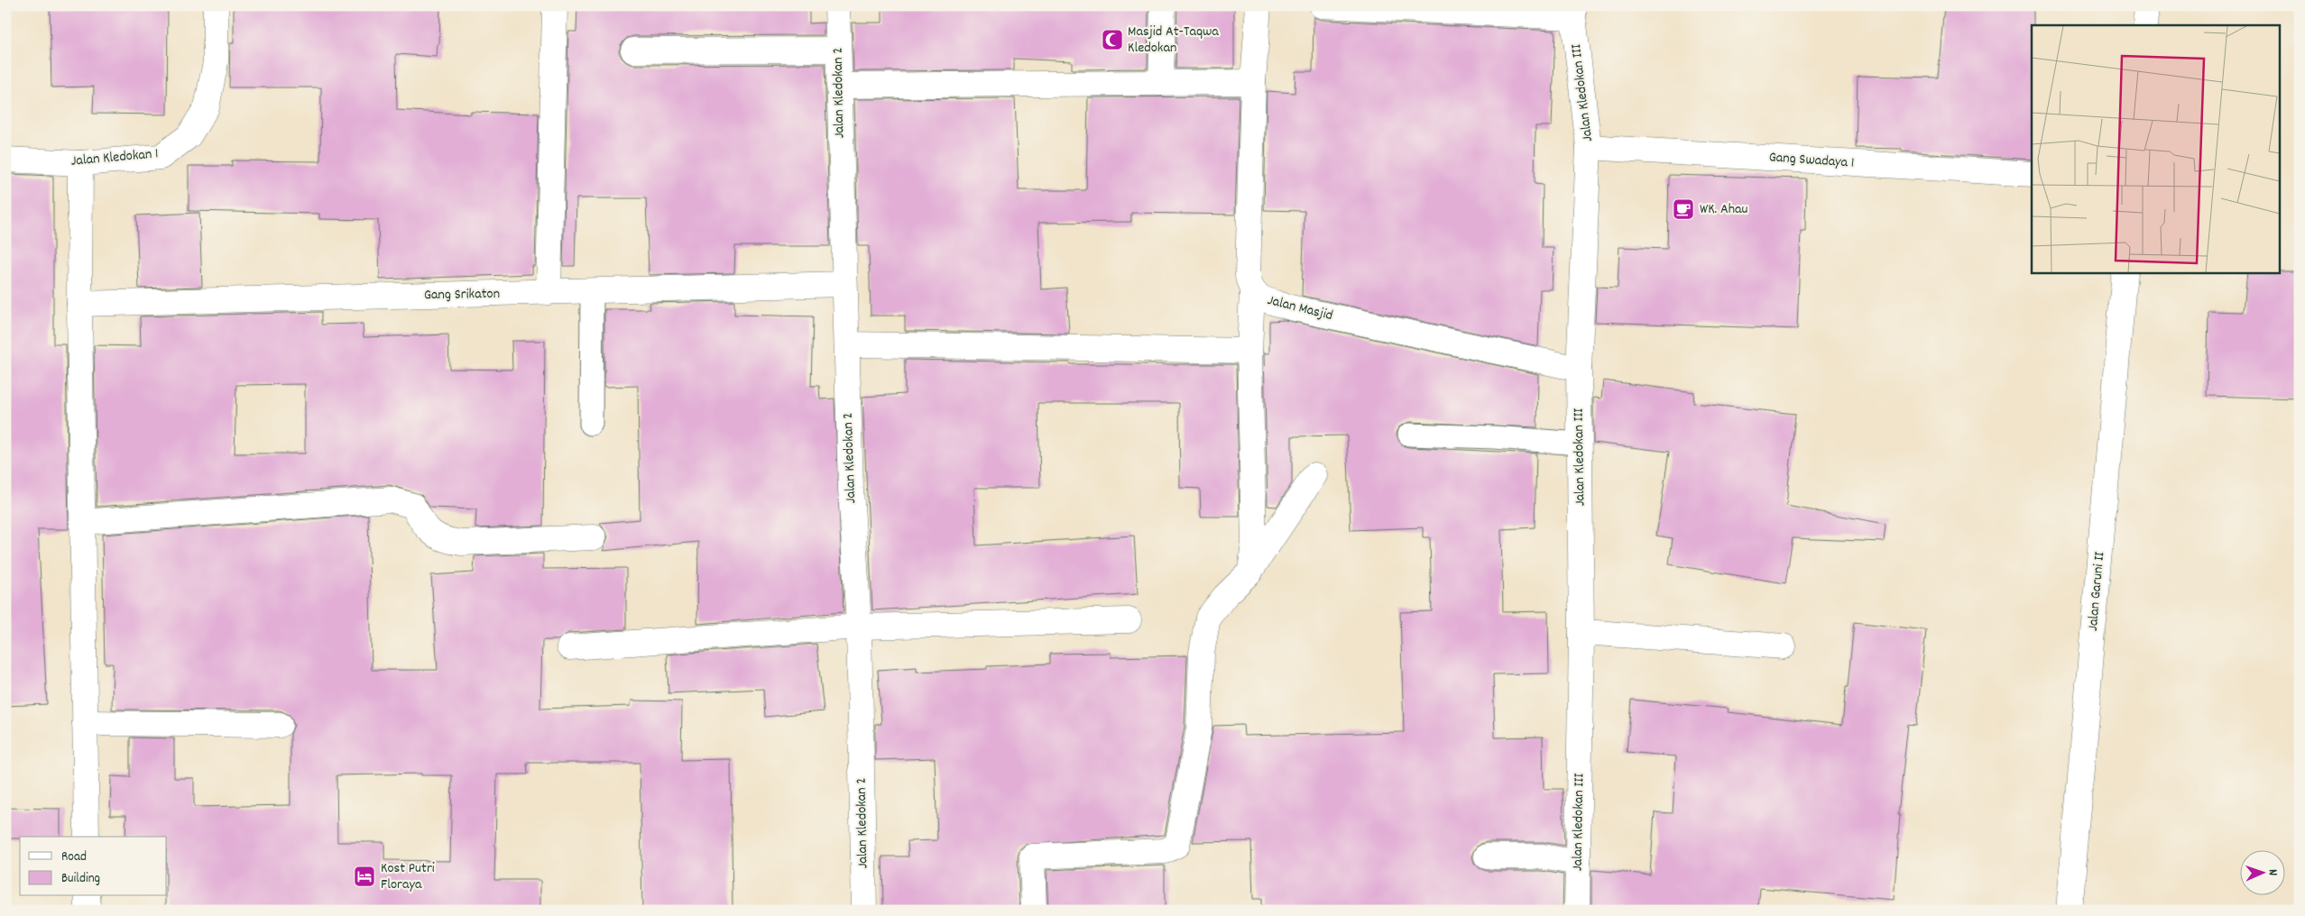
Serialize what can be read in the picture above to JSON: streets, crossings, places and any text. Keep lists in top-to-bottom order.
{
  "streets": {
    "street": [
      "Jalan Kledokan 2",
      "Jalan Kledokan III",
      "Jalan Kledokan 1",
      "Gang Swadaya 1",
      "Gang Srikaton",
      "Jalan Masjid",
      "Jalan Garuni II"
    ]
  },
  "crossings": [
    ["Jalan Kledokan 2", "Gang Srikaton"],
    ["Jalan Kledokan III", "Gang Swadaya 1"],
    ["Jalan Kledokan III", "Jalan Masjid"]
  ],
  "places": {
    "mosque": ["Masjid At-Taqwa Kledokan"],
    "cafe": ["WK. Ahau"],
    "hotel": ["Kost Putri Floraya"]
  },
  "legend": ["Road", "Building"],
  "north": "right"
}
